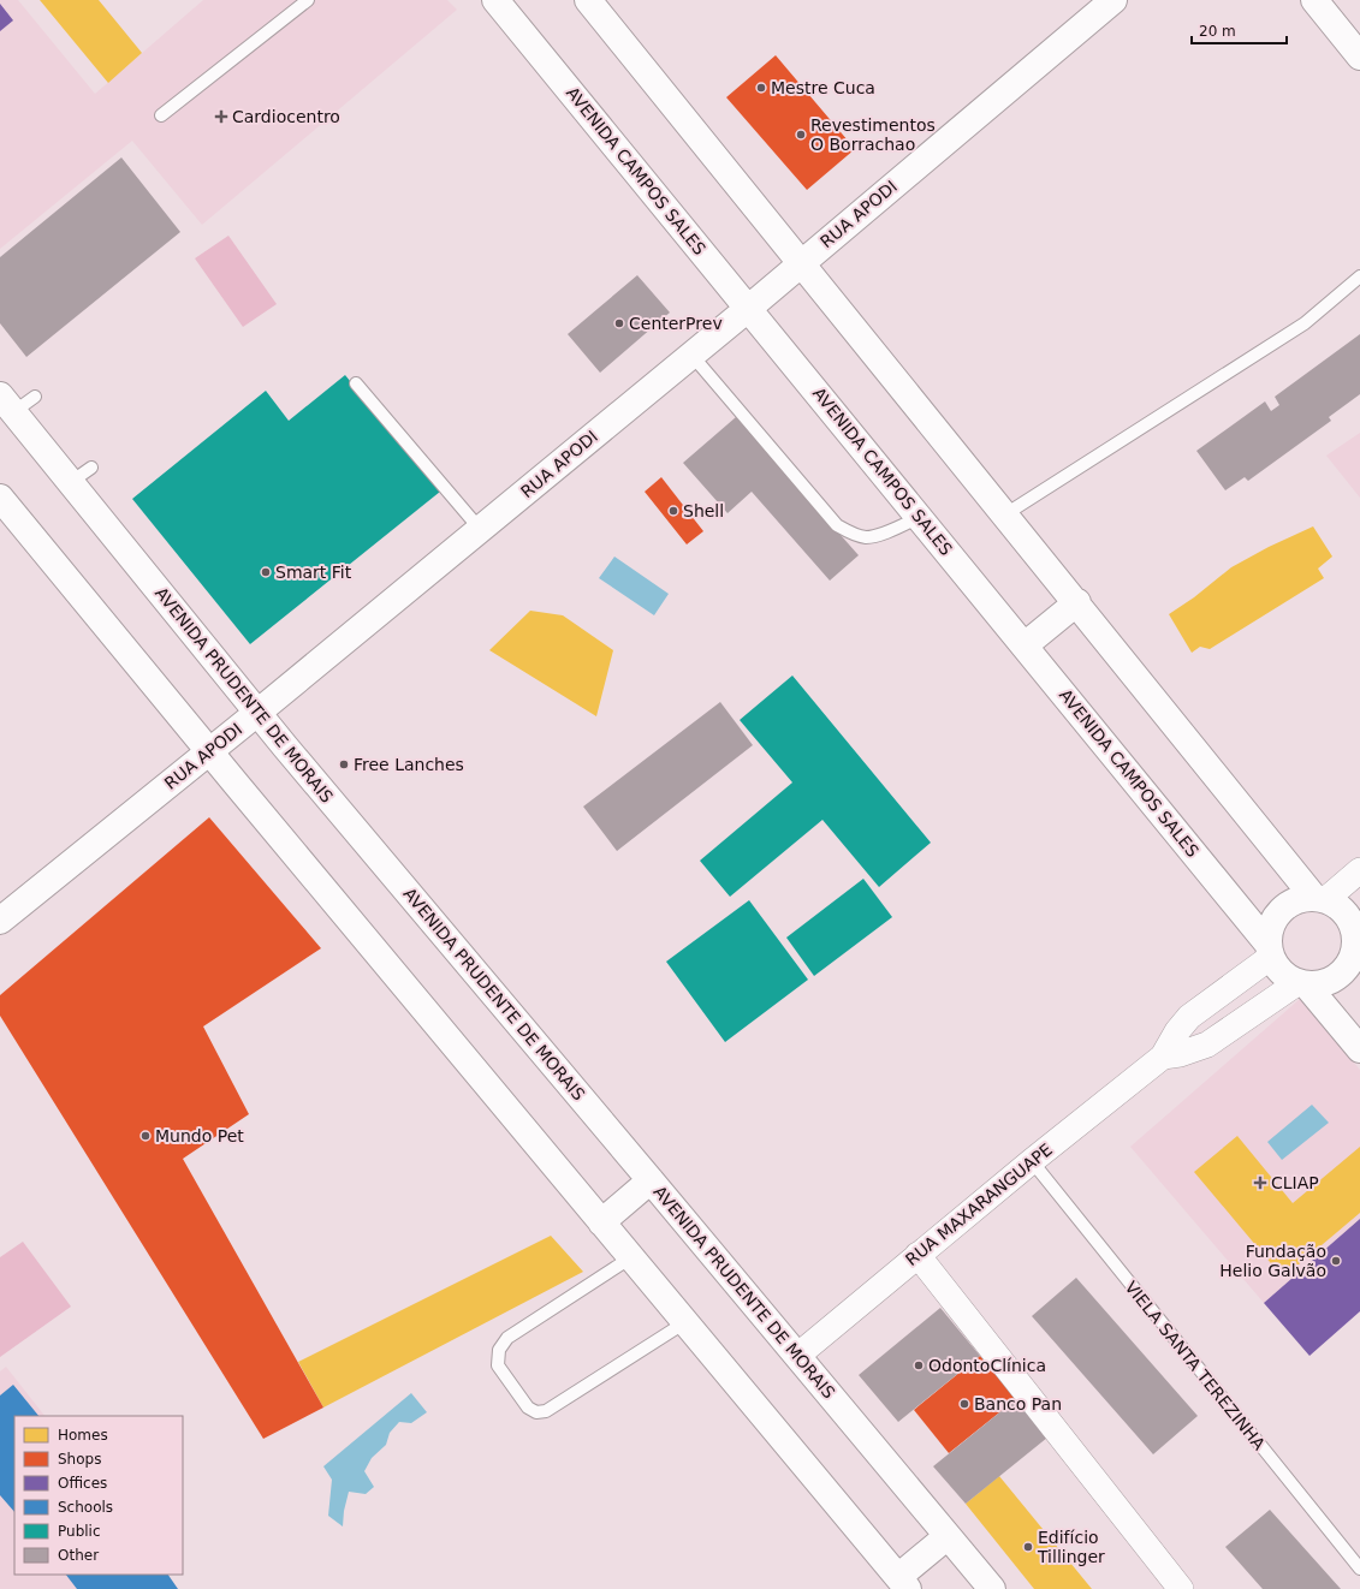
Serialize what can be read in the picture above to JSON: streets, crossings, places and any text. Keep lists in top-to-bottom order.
{
  "streets": {
    "main road": ["AVENIDA CAMPOS SALES", "RUA APODI", "AVENIDA PRUDENTE DE MORAIS"],
    "street": ["RUA MAXARANGUAPE"],
    "lane": ["VIELA SANTA TEREZINHA"]
  },
  "crossings": [
    ["AVENIDA CAMPOS SALES", "RUA APODI"],
    ["AVENIDA CAMPOS SALES", "RUA MAXARANGUAPE"],
    ["RUA APODI", "AVENIDA PRUDENTE DE MORAIS"],
    ["AVENIDA PRUDENTE DE MORAIS", "RUA MAXARANGUAPE"],
    ["RUA MAXARANGUAPE", "VIELA SANTA TEREZINHA"]
  ],
  "places": {
    "other": [
      "Mestre Cuca",
      "Revestimentos O Borrachao",
      "CenterPrev",
      "Shell",
      "Smart Fit",
      "Free Lanches",
      "Mundo Pet",
      "Fundação Helio Galvão",
      "OdontoClínica",
      "Banco Pan",
      "Edifício Tillinger"
    ],
    "health": ["Cardiocentro", "CLIAP"]
  },
  "legend": [
    "Homes",
    "Shops",
    "Offices",
    "Schools",
    "Public",
    "Other"
  ],
  "scale_bar": "20 m"
}
